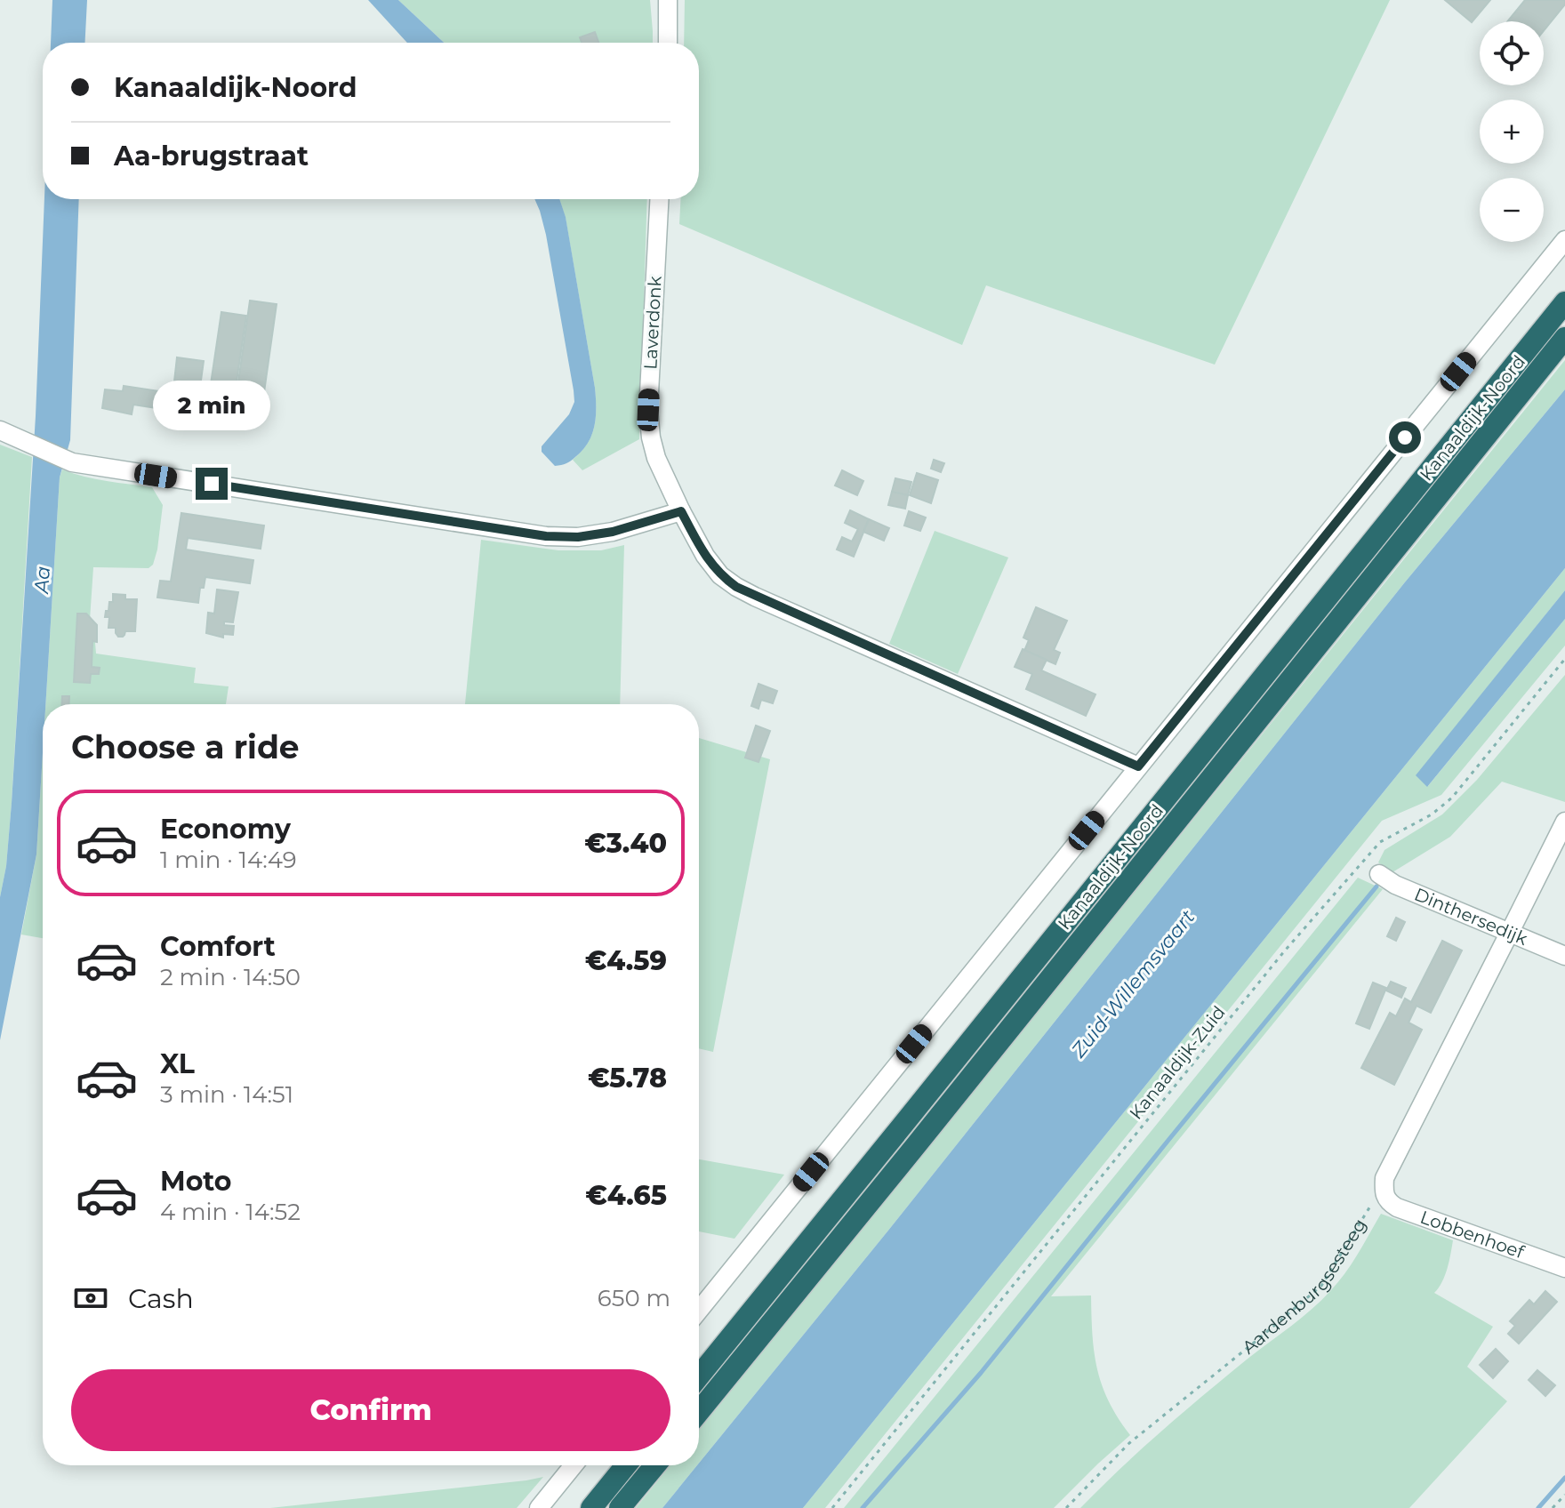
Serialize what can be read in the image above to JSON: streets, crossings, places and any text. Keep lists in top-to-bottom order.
{
  "streets": {
    "highway": ["Kanaaldijk-Noord"],
    "street": ["Laverdonk", "Dinthersedijk", "Lobbenhoef"],
    "path": ["Kanaaldijk-Zuid", "Aardenburgsesteeg"]
  },
  "crossings": [
    ["Lobbenhoef", "Aardenburgsesteeg"]
  ],
  "water": ["Aa", "Zuid-Willemsvaart"],
  "page": {
    "map_buttons": ["+", "−"],
    "banner": ["Kanaaldijk-Noord", "Aa-brugstraat"],
    "bubble": "2 min",
    "heading": "Choose a ride",
    "list": [
      {
        "name": "Economy",
        "note": "1 min · 14:49",
        "value": "€3.40"
      },
      {
        "name": "Comfort",
        "note": "2 min · 14:50",
        "value": "€4.59"
      },
      {
        "name": "XL",
        "note": "3 min · 14:51",
        "value": "€5.78"
      },
      {
        "name": "Moto",
        "note": "4 min · 14:52",
        "value": "€4.65"
      }
    ],
    "pay": ["Cash", "650 m"],
    "buttons": "Confirm"
  }
}
